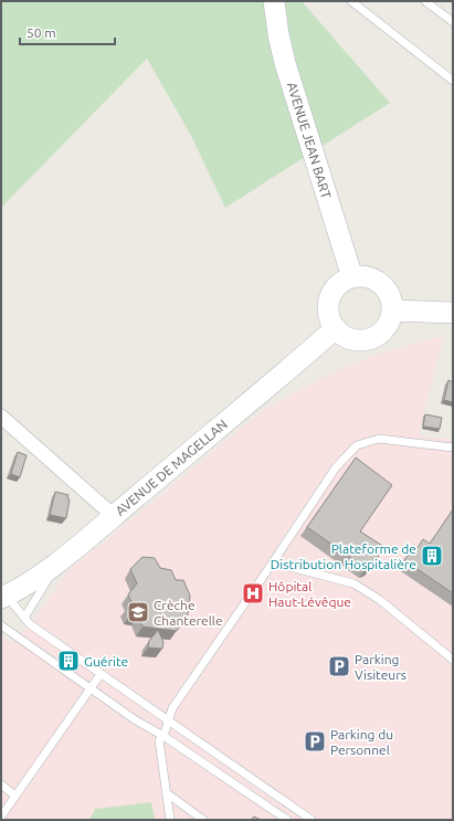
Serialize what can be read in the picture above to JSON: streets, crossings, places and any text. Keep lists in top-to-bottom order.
{
  "streets": {
    "street": ["AVENUE JEAN BART", "AVENUE DE MAGELLAN"]
  },
  "crossings": [
    ["AVENUE JEAN BART", "AVENUE DE MAGELLAN"]
  ],
  "places": {
    "building": ["Plateforme de Distribution Hospitalière", "Guérite"],
    "hospital": ["Hôpital Haut-Lévêque"],
    "school or university": ["Crèche Chanterelle"],
    "parking": ["Parking Visiteurs", "Parking du Personnel"]
  },
  "scale_bar": "50 m"
}
